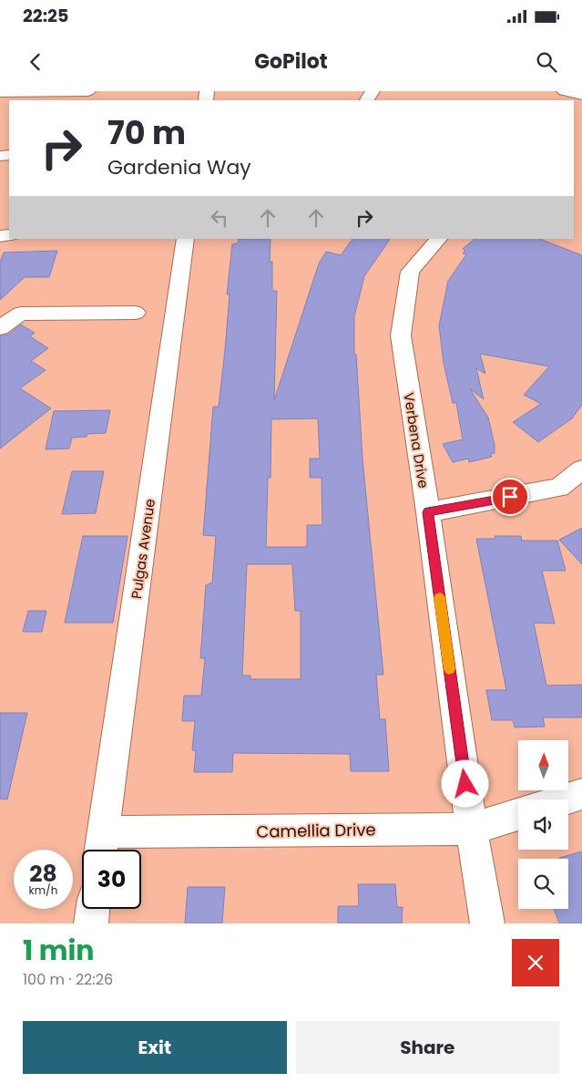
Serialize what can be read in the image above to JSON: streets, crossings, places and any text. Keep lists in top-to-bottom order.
{
  "streets": {
    "street": ["Verbena Drive", "Pulgas Avenue", "Camellia Drive"]
  },
  "crossings": [
    ["Verbena Drive", "Camellia Drive"],
    ["Pulgas Avenue", "Camellia Drive"]
  ],
  "north": "top",
  "page": {
    "status": "22:25",
    "header": "GoPilot",
    "turn": ["70 m", "Gardenia Way"],
    "speed": "28 km/h",
    "limit": "30",
    "heading": ["1 min", "100 m · 22:26"],
    "buttons": ["Exit", "Share"]
  }
}
